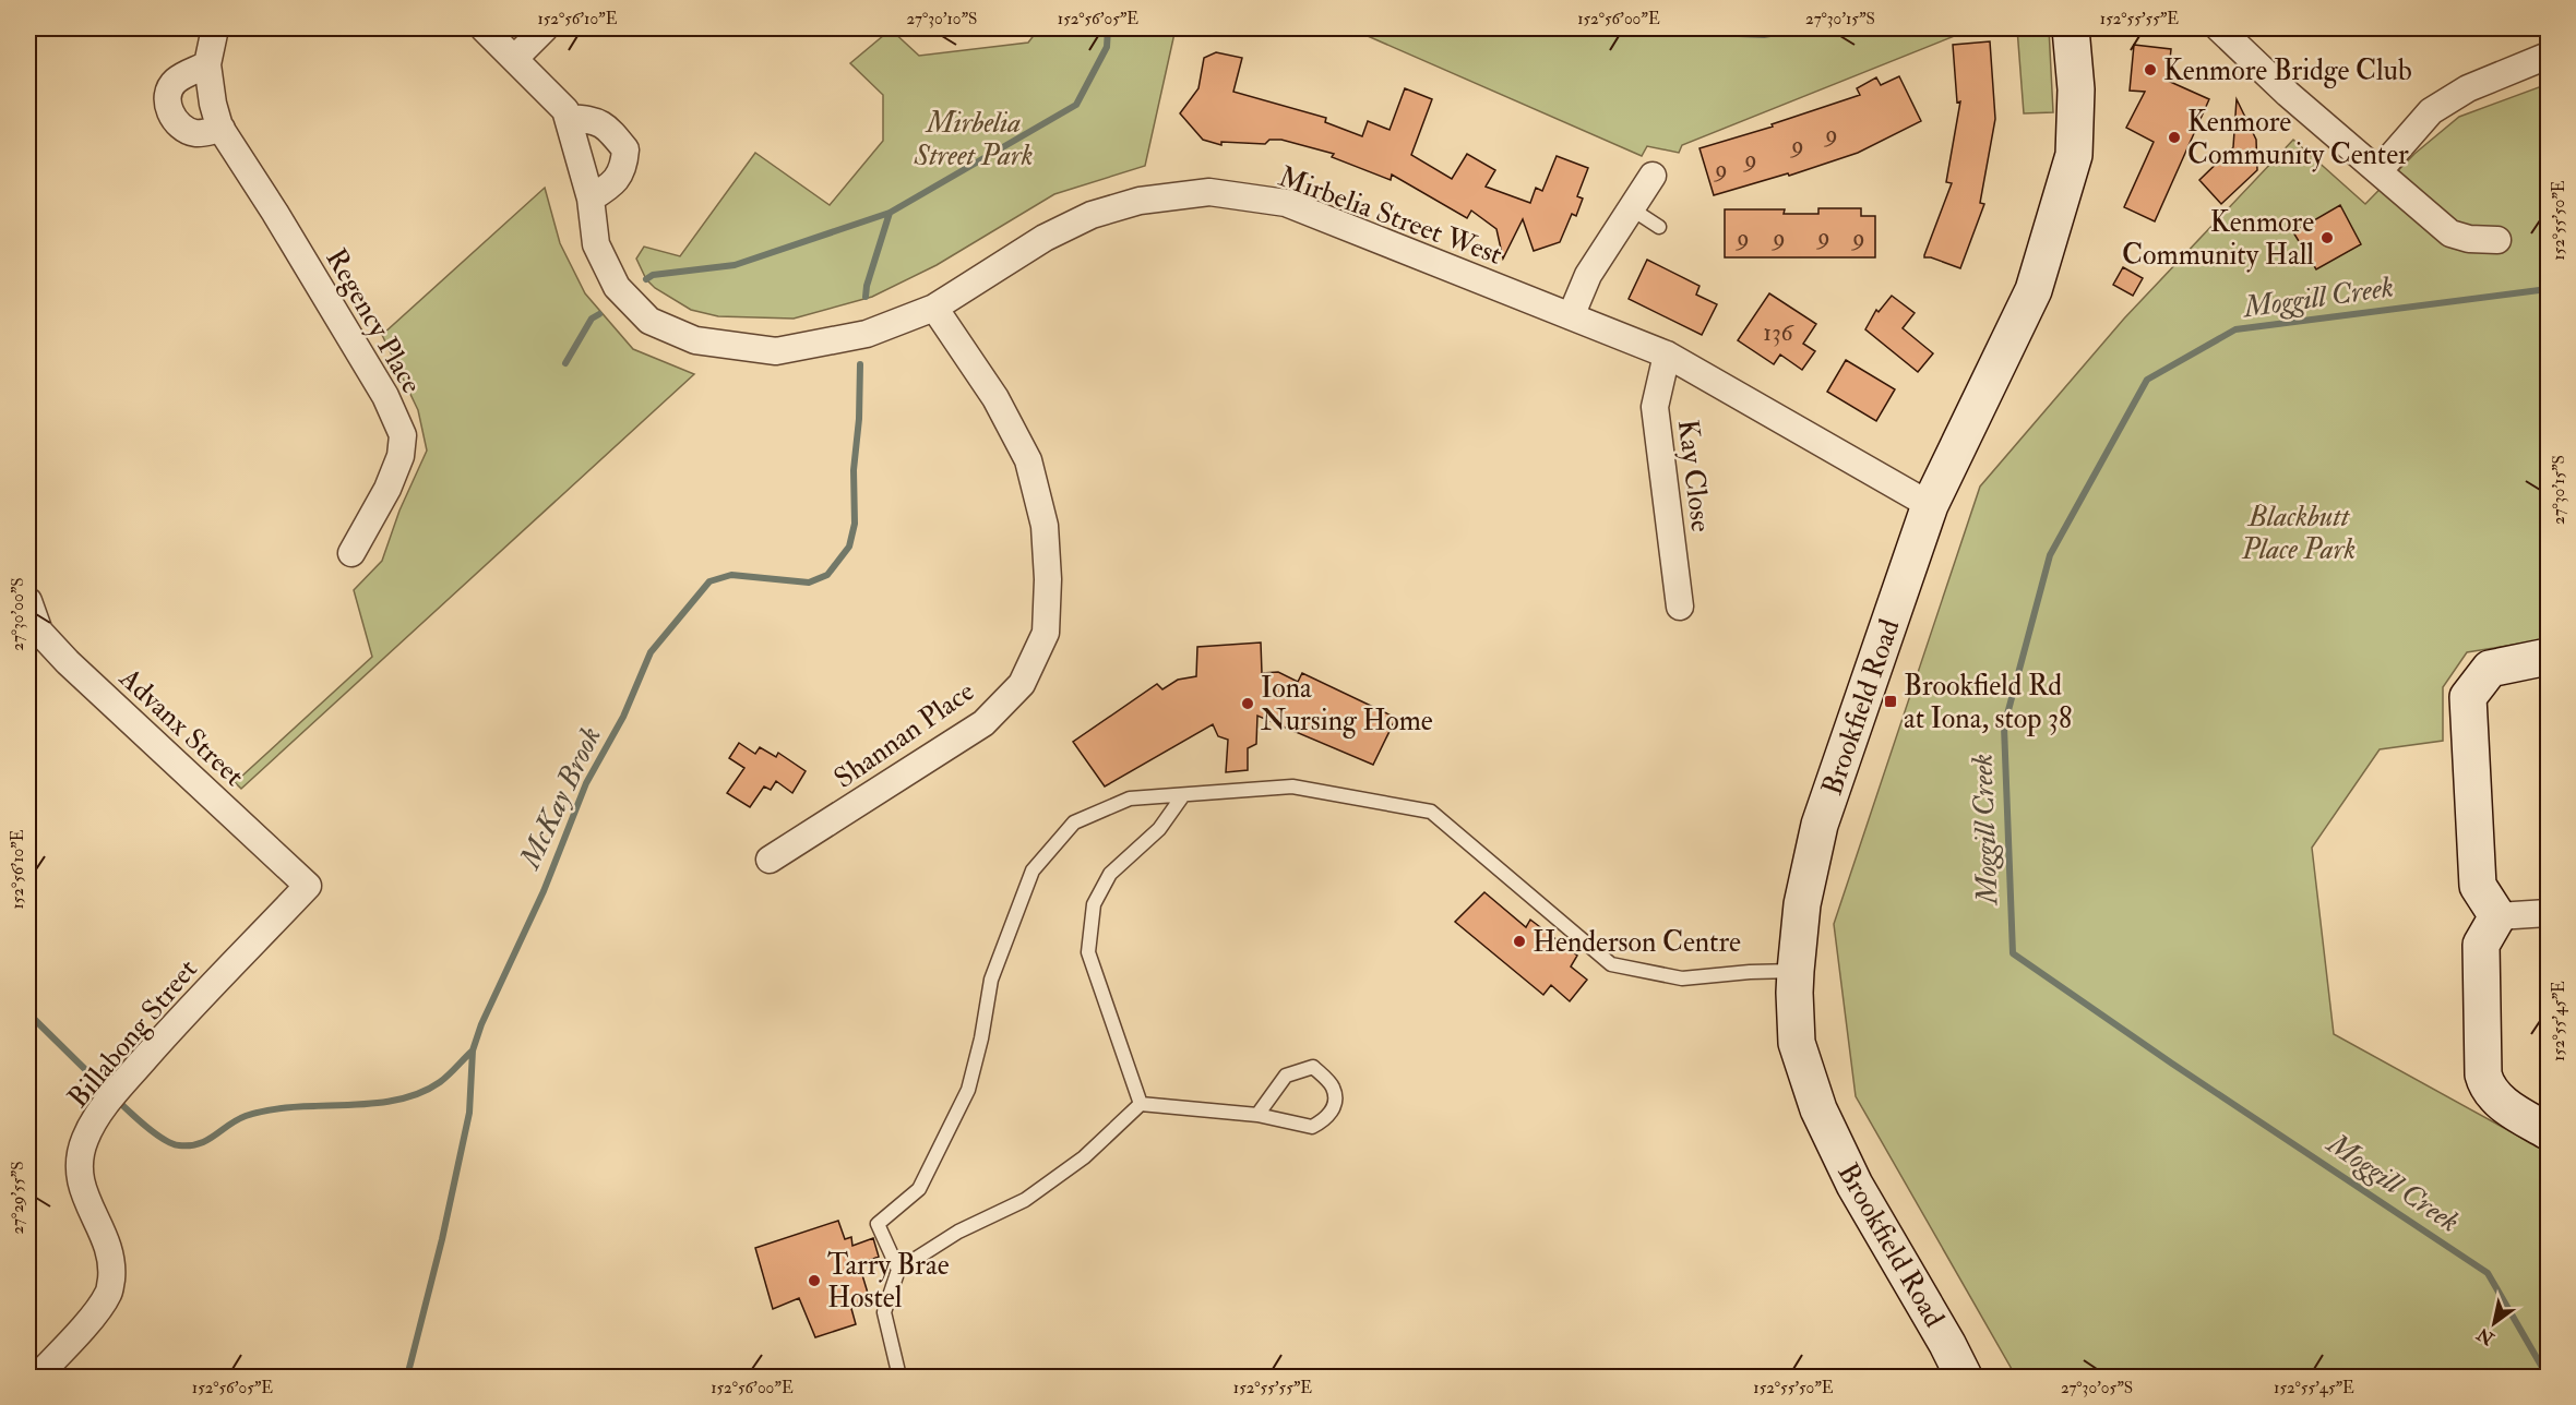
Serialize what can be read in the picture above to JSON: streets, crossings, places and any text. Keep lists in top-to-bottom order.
{
  "streets": {
    "main road": ["Brookfield Road"],
    "street": [
      "Mirbelia Street West",
      "Regency Place",
      "Kay Close",
      "Advanx Street",
      "Shannan Place",
      "Billabong Street"
    ]
  },
  "crossings": [
    ["Mirbelia Street West", "Kay Close"],
    ["Mirbelia Street West", "Brookfield Road"],
    ["Mirbelia Street West", "Shannan Place"],
    ["Advanx Street", "Billabong Street"]
  ],
  "water": ["Moggill Creek", "McKay Brook"],
  "parks": ["Mirbelia Street Park", "Blackbutt Place Park"],
  "places": {
    "other": [
      "Kenmore Bridge Club",
      "Kenmore Community Center",
      "Kenmore Community Hall",
      "Iona Nursing Home",
      "Henderson Centre",
      "Tarry Brae Hostel"
    ],
    "transit": ["Brookfield Rd at Iona, stop 38"]
  },
  "house_numbers": [
    "9",
    "9",
    "9",
    "9",
    "9",
    "9",
    "9",
    "9",
    "136"
  ],
  "north": "bottom left",
  "coordinates": [
    "152°56'10\"E",
    "27°30'10\"S",
    "152°56'05\"E",
    "152°56'00\"E",
    "27°30'15\"S",
    "152°55'55\"E",
    "152°55'50\"E",
    "27°30'00\"S",
    "152°55'45\"E",
    "27°29'55\"S",
    "27°30'05\"S"
  ]
}
